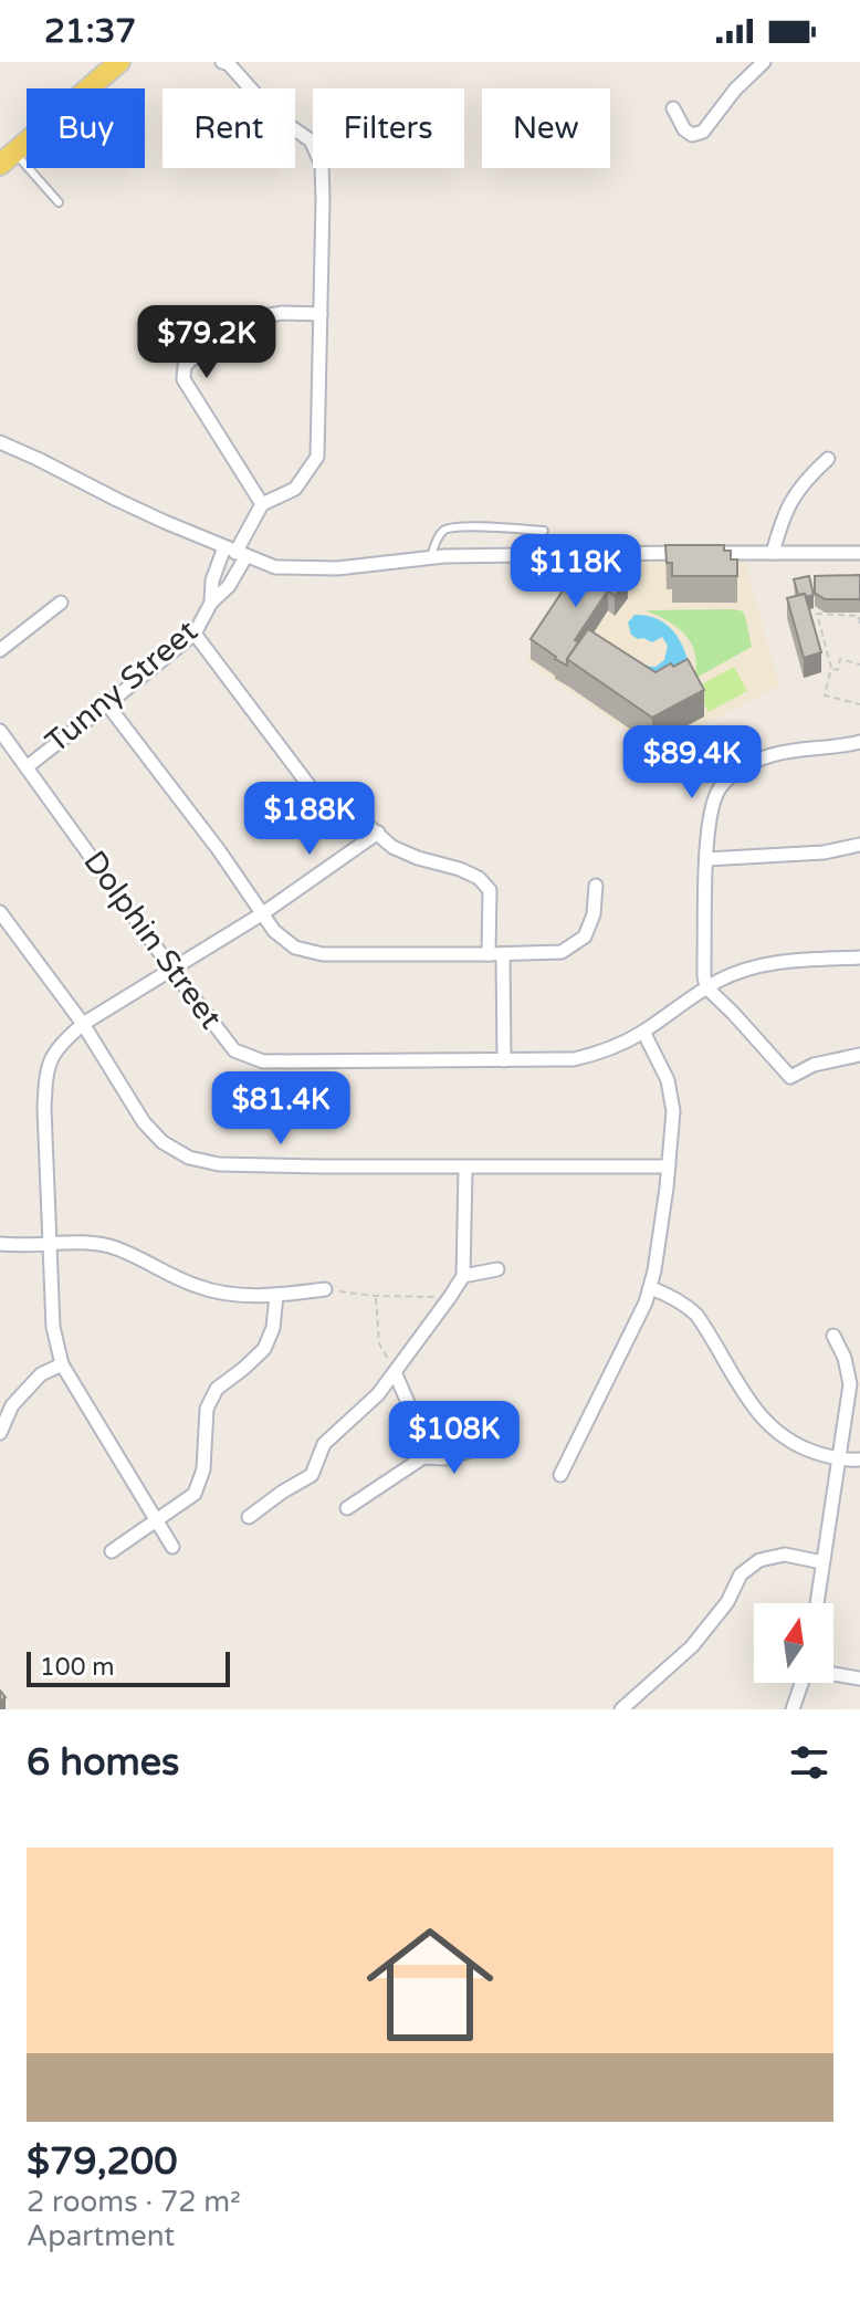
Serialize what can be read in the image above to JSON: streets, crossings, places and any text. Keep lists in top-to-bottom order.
{
  "streets": {
    "street": ["Tunny Street", "Dolphin Street"]
  },
  "crossings": [
    ["Tunny Street", "Dolphin Street"]
  ],
  "scale_bar": "100 m",
  "north": "top",
  "page": {
    "status": "21:37",
    "chip": [
      "Buy",
      "Rent",
      "Filters",
      "New"
    ],
    "price": [
      "$79.2K",
      "$118K",
      "$89.4K",
      "$188K",
      "$81.4K",
      "$108K"
    ],
    "scale": "100 m",
    "heading": "6 homes",
    "list": [
      {
        "name": "$79,200",
        "note": "2 rooms · 72 m² · Apartment"
      }
    ]
  }
}
